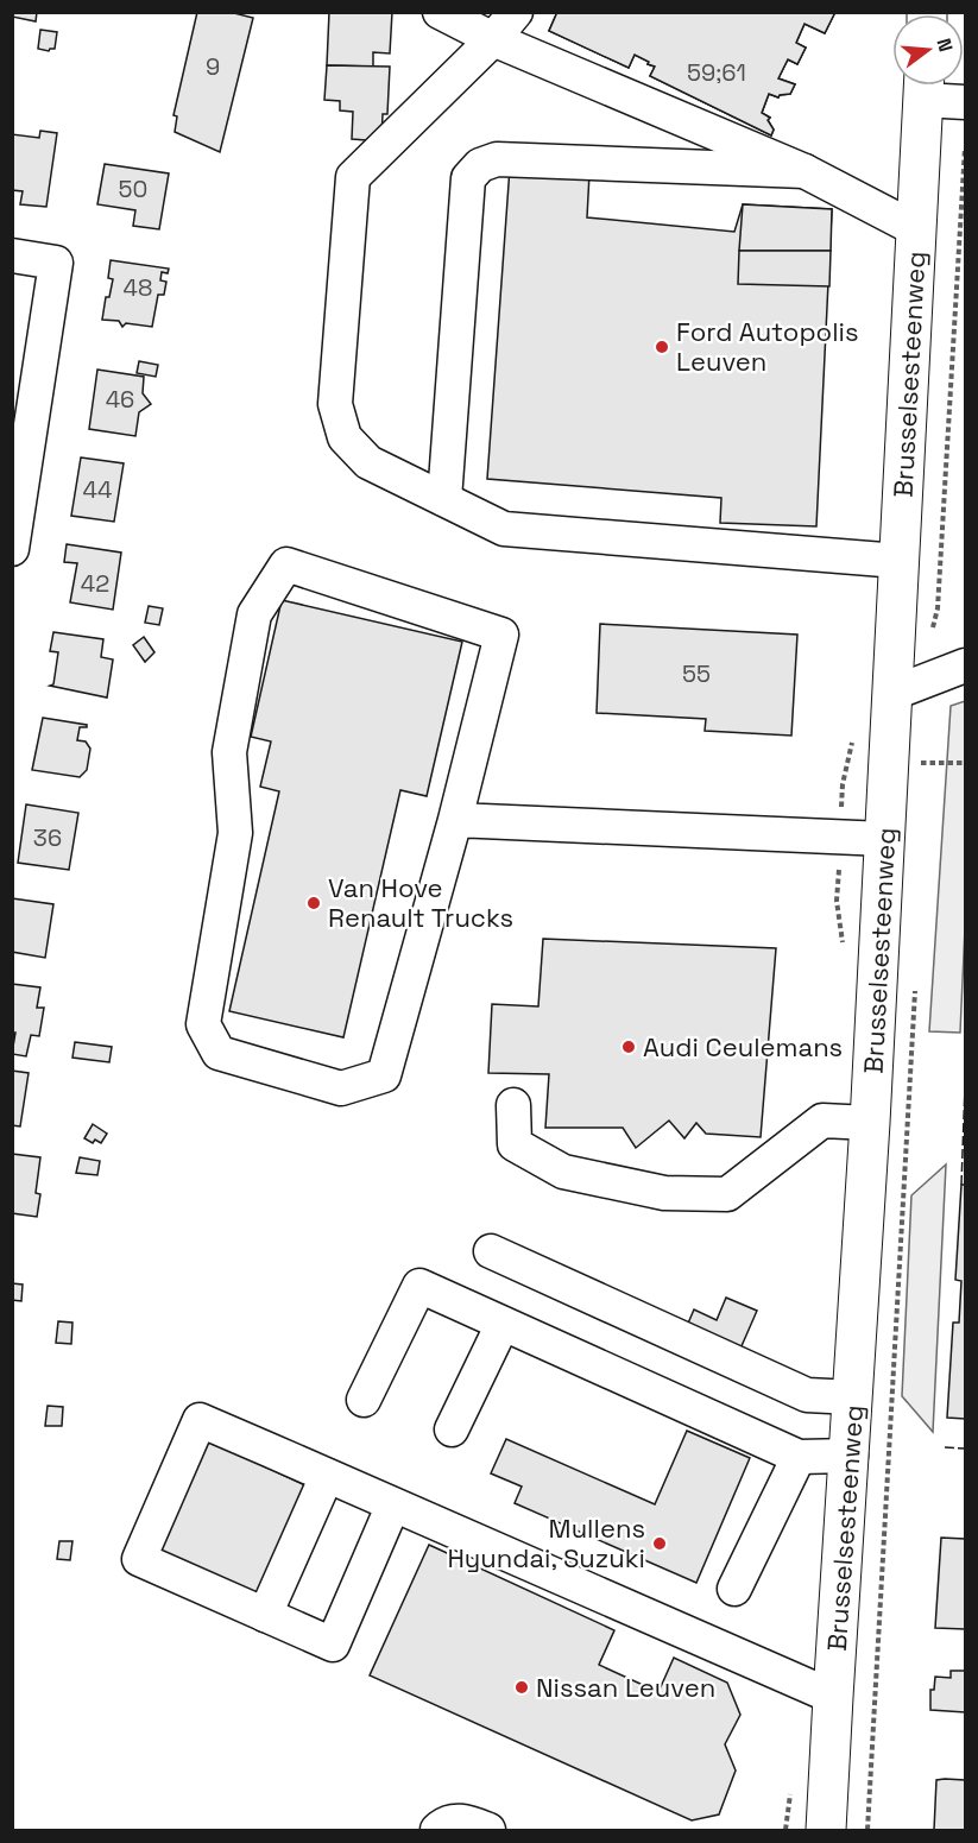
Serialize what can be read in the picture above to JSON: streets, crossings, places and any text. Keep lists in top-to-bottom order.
{
  "streets": {
    "main road": ["Brusselsesteenweg"]
  },
  "places": [
    "Ford Autopolis Leuven",
    "Van Hove Renault Trucks",
    "Audi Ceulemans",
    "Mullens Hyundai, Suzuki",
    "Nissan Leuven"
  ],
  "house_numbers": [
    "9",
    "59;61",
    "50",
    "48",
    "46",
    "44",
    "42",
    "55",
    "36"
  ],
  "north": "right"
}
